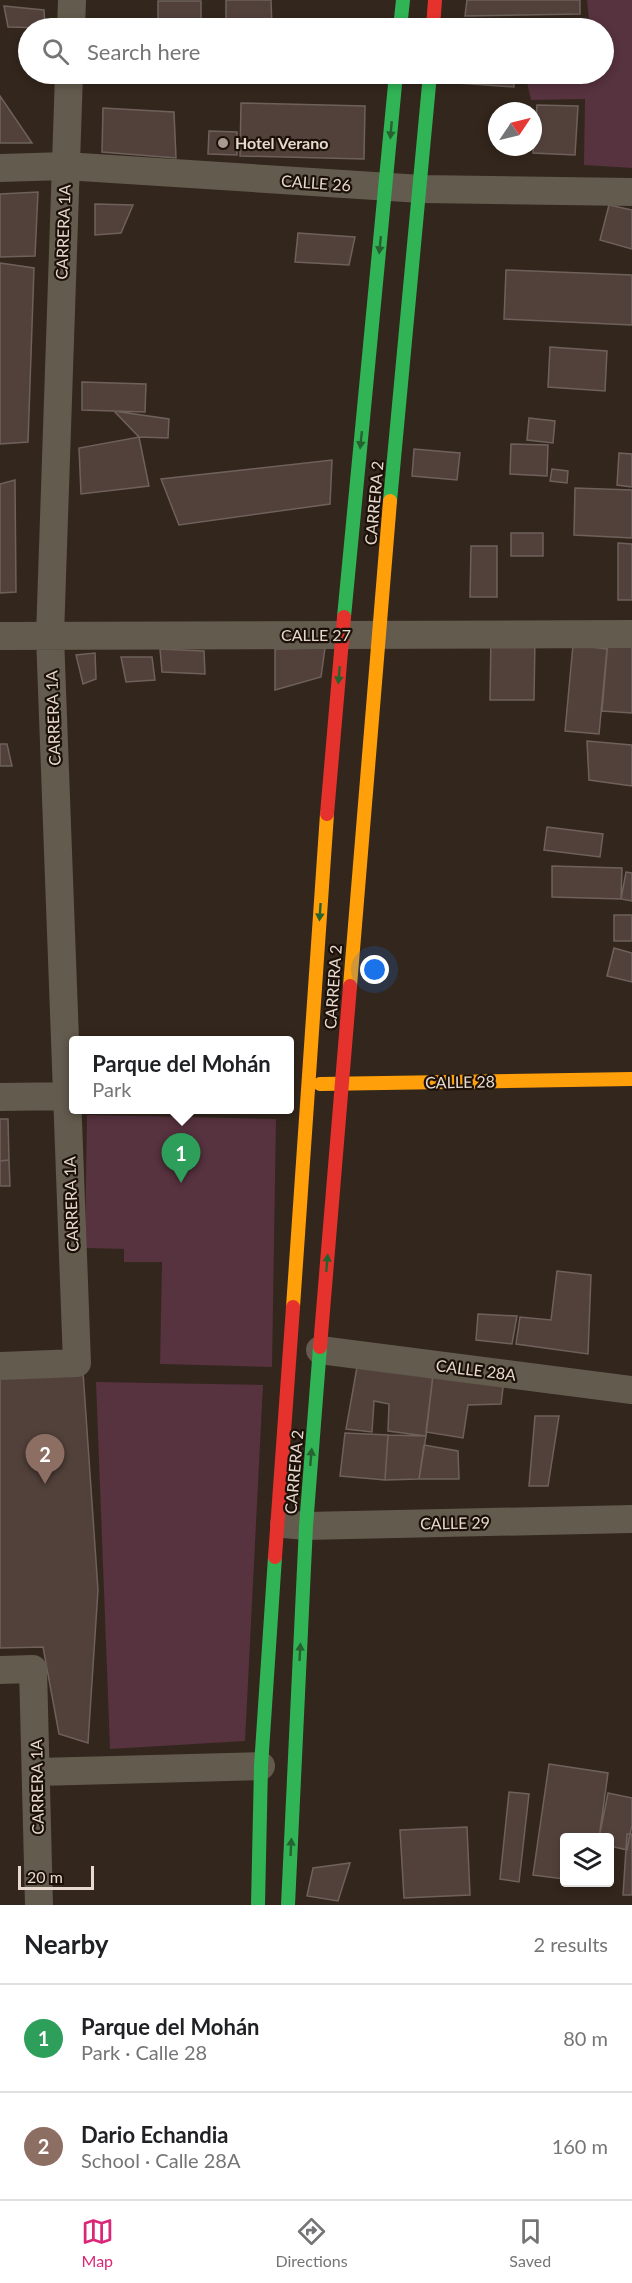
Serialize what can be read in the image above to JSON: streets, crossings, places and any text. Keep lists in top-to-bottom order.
{
  "streets": {
    "street": [
      "CALLE 26",
      "CARRERA 1A",
      "CARRERA 2",
      "CALLE 27",
      "CALLE 28",
      "CALLE 28A",
      "CALLE 29"
    ]
  },
  "crossings": [
    ["CALLE 26", "CARRERA 1A"],
    ["CALLE 26", "CARRERA 2"],
    ["CARRERA 1A", "CALLE 27"],
    ["CARRERA 2", "CALLE 27"],
    ["CARRERA 2", "CALLE 28"],
    ["CARRERA 2", "CALLE 28A"],
    ["CARRERA 2", "CALLE 29"]
  ],
  "places": ["Hotel Verano"],
  "scale_bar": "20 m",
  "north": "top right",
  "page": {
    "search": "Search here",
    "popup": ["Parque del Mohán", "Park"],
    "pins": ["1", "2"],
    "scale": "20 m",
    "heading": ["Nearby", "2 results"],
    "list": [
      {
        "mark": "1",
        "name": "Parque del Mohán",
        "note": "Park · Calle 28",
        "value": "80 m"
      },
      {
        "mark": "2",
        "name": "Dario Echandia",
        "note": "School · Calle 28A",
        "value": "160 m"
      }
    ],
    "nav": ["Map", "Directions", "Saved"]
  }
}
